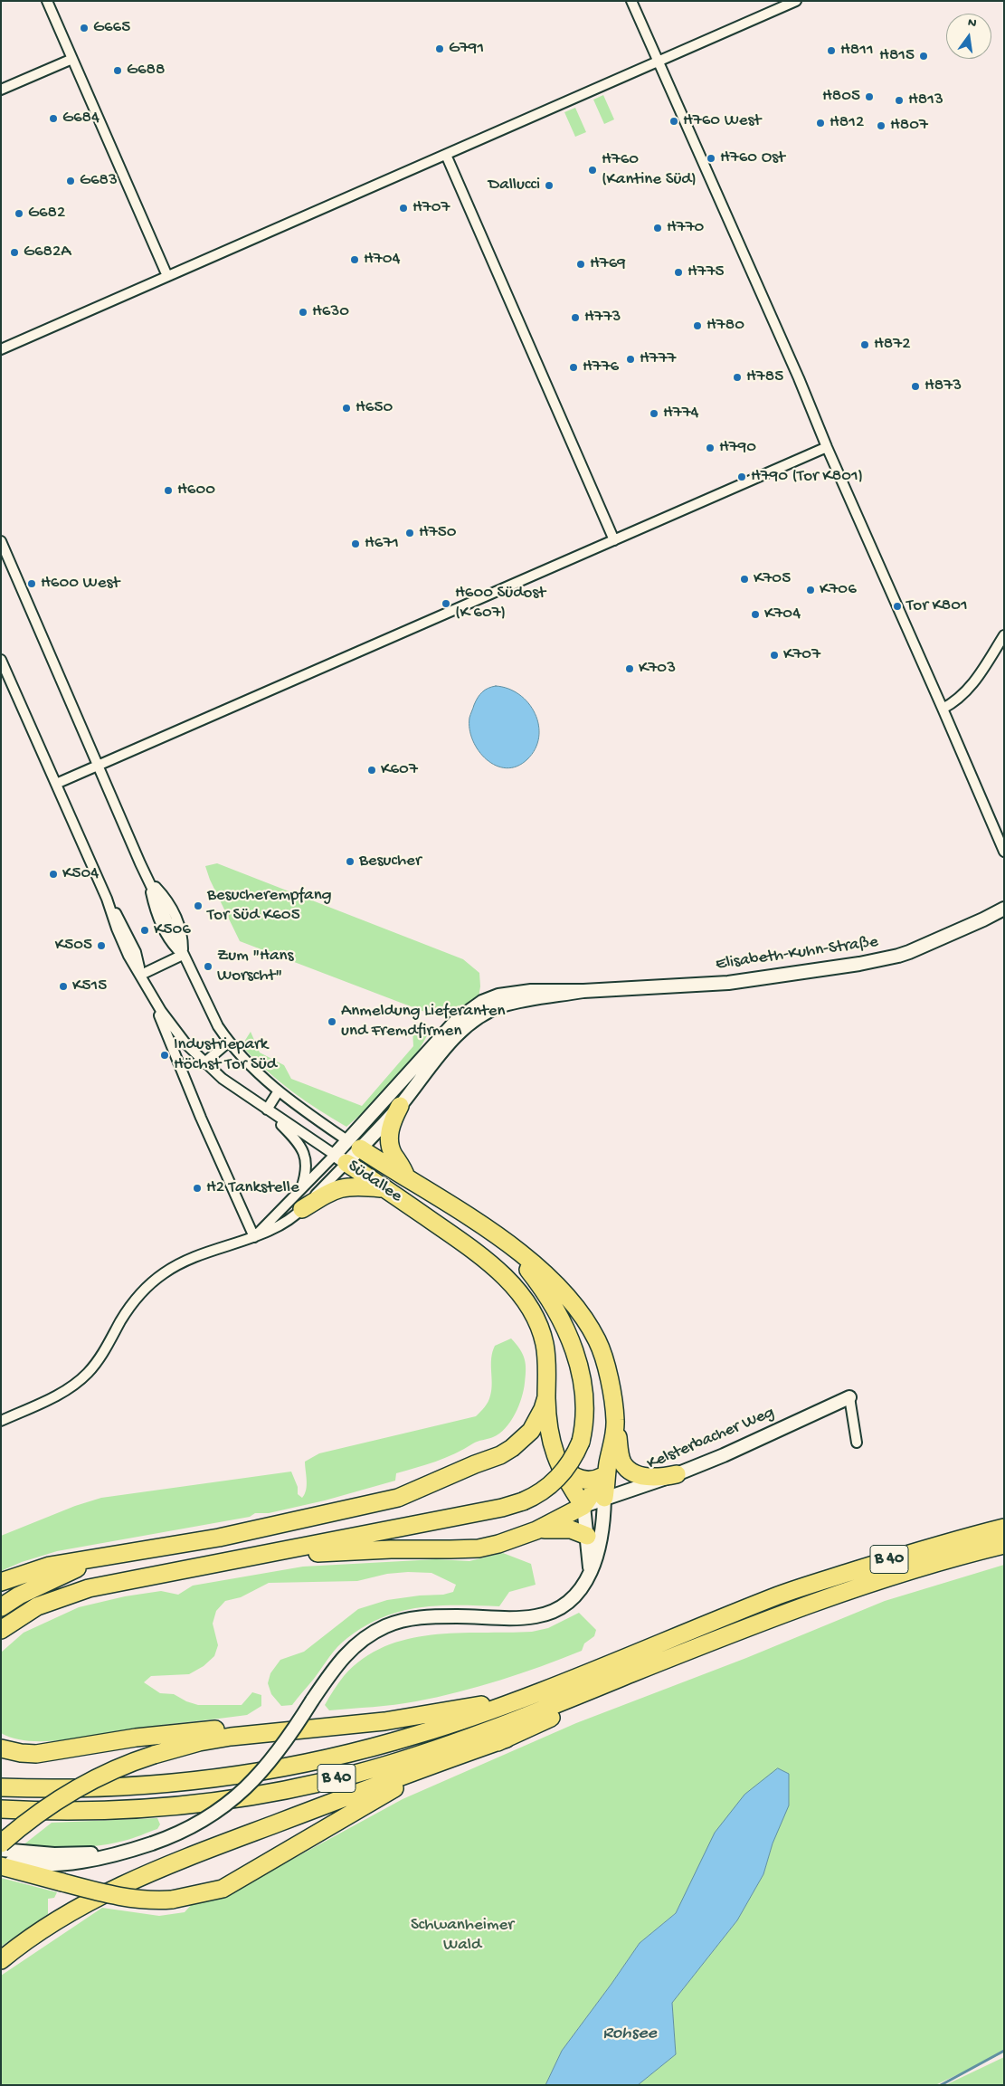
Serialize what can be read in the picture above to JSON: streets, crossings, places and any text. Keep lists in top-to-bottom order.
{
  "streets": {
    "highway": ["Südallee", "B 40"],
    "street": ["Elisabeth-Kuhn-Straße", "Kelsterbacher Weg"]
  },
  "crossings": [
    ["Elisabeth-Kuhn-Straße", "Südallee"]
  ],
  "water": ["Rohsee"],
  "parks": ["Schwanheimer Wald"],
  "places": [
    "G665",
    "G791",
    "H811",
    "H815",
    "G688",
    "H805",
    "H813",
    "G684",
    "H760 West",
    "H812",
    "H807",
    "H760 Ost",
    "H760 (Kantine Süd)",
    "G683",
    "Dallucci",
    "H707",
    "G682",
    "H770",
    "G682A",
    "H704",
    "H769",
    "H775",
    "H630",
    "H773",
    "H780",
    "H872",
    "H777",
    "H776",
    "H785",
    "H873",
    "H650",
    "H774",
    "H790",
    "H790 (Tor K801)",
    "H600",
    "H750",
    "H671",
    "K705",
    "H600 West",
    "K706",
    "H600 Südost (K 607)",
    "Tor K801",
    "K704",
    "K707",
    "K703",
    "K607",
    "Besucher",
    "K504",
    "Besucherempfang Tor Süd K605",
    "K506",
    "K505",
    "Zum \"Hans Worscht\"",
    "K515",
    "Anmeldung Lieferanten und Fremdfirmen",
    "Industriepark Höchst Tor Süd",
    "H2 Tankstelle"
  ],
  "north": "top"
}
